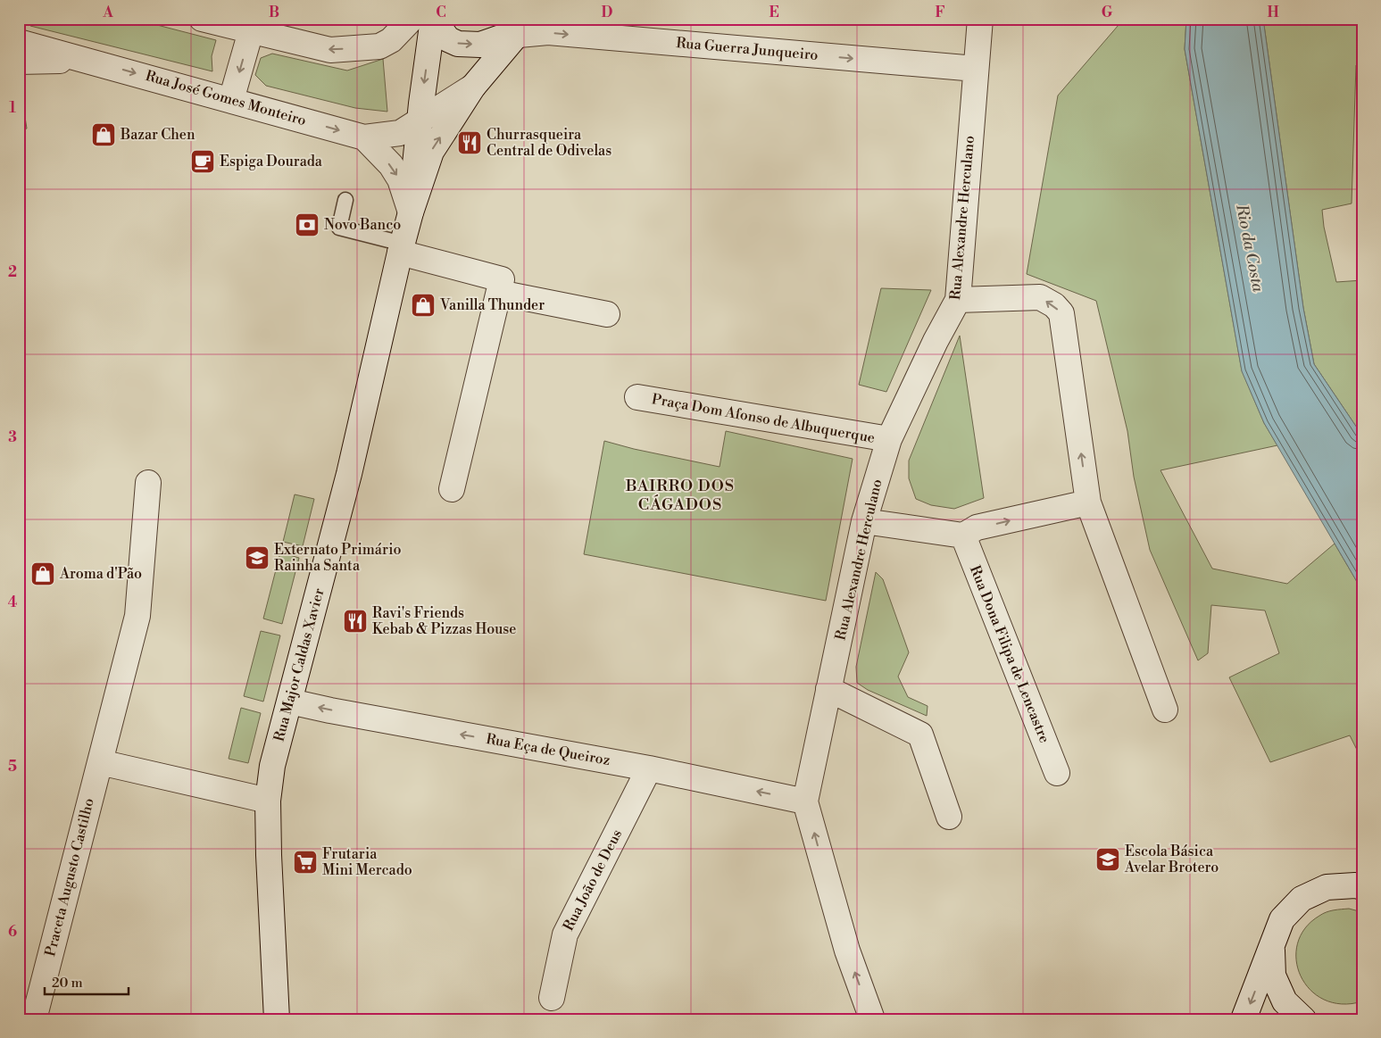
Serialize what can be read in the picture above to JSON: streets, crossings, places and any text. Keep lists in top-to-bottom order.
{
  "streets": {
    "street": [
      "Rua Guerra Junqueiro",
      "Rua José Gomes Monteiro",
      "Rua Alexandre Herculano",
      "Praça Dom Afonso de Albuquerque",
      "Rua Dona Filipa de Lencastre",
      "Rua Major Caldas Xavier",
      "Rua Eça de Queiroz",
      "Praceta Augusto Castilho",
      "Rua João de Deus"
    ]
  },
  "crossings": [
    ["Rua Guerra Junqueiro", "Rua Alexandre Herculano"],
    ["Rua Guerra Junqueiro", "Rua Major Caldas Xavier"],
    ["Rua José Gomes Monteiro", "Rua Major Caldas Xavier"],
    ["Rua Alexandre Herculano", "Praça Dom Afonso de Albuquerque"],
    ["Rua Alexandre Herculano", "Rua Eça de Queiroz"],
    ["Rua Major Caldas Xavier", "Rua Eça de Queiroz"],
    ["Rua Eça de Queiroz", "Rua João de Deus"]
  ],
  "one_way": ["Rua Guerra Junqueiro", "Rua José Gomes Monteiro", "Rua Eça de Queiroz"],
  "districts": ["BAIRRO DOS CÁGADOS"],
  "water": ["Rio da Costa"],
  "places": {
    "shop": ["Bazar Chen", "Vanilla Thunder", "Aroma d'Pão"],
    "restaurant": ["Churrasqueira Central de Odivelas", "Ravi's Friends Kebab & Pizzas House"],
    "cafe": ["Espiga Dourada"],
    "bank": ["Novo Banco"],
    "school or university": ["Externato Primário Rainha Santa", "Escola Básica Avelar Brotero"],
    "supermarket": ["Frutaria Mini Mercado"]
  },
  "scale_bar": "20 m",
  "grid": {
    "columns": [
      "A",
      "B",
      "C",
      "D",
      "E",
      "F",
      "G",
      "H"
    ],
    "rows": [
      "1",
      "2",
      "3",
      "4",
      "5",
      "6"
    ]
  }
}
